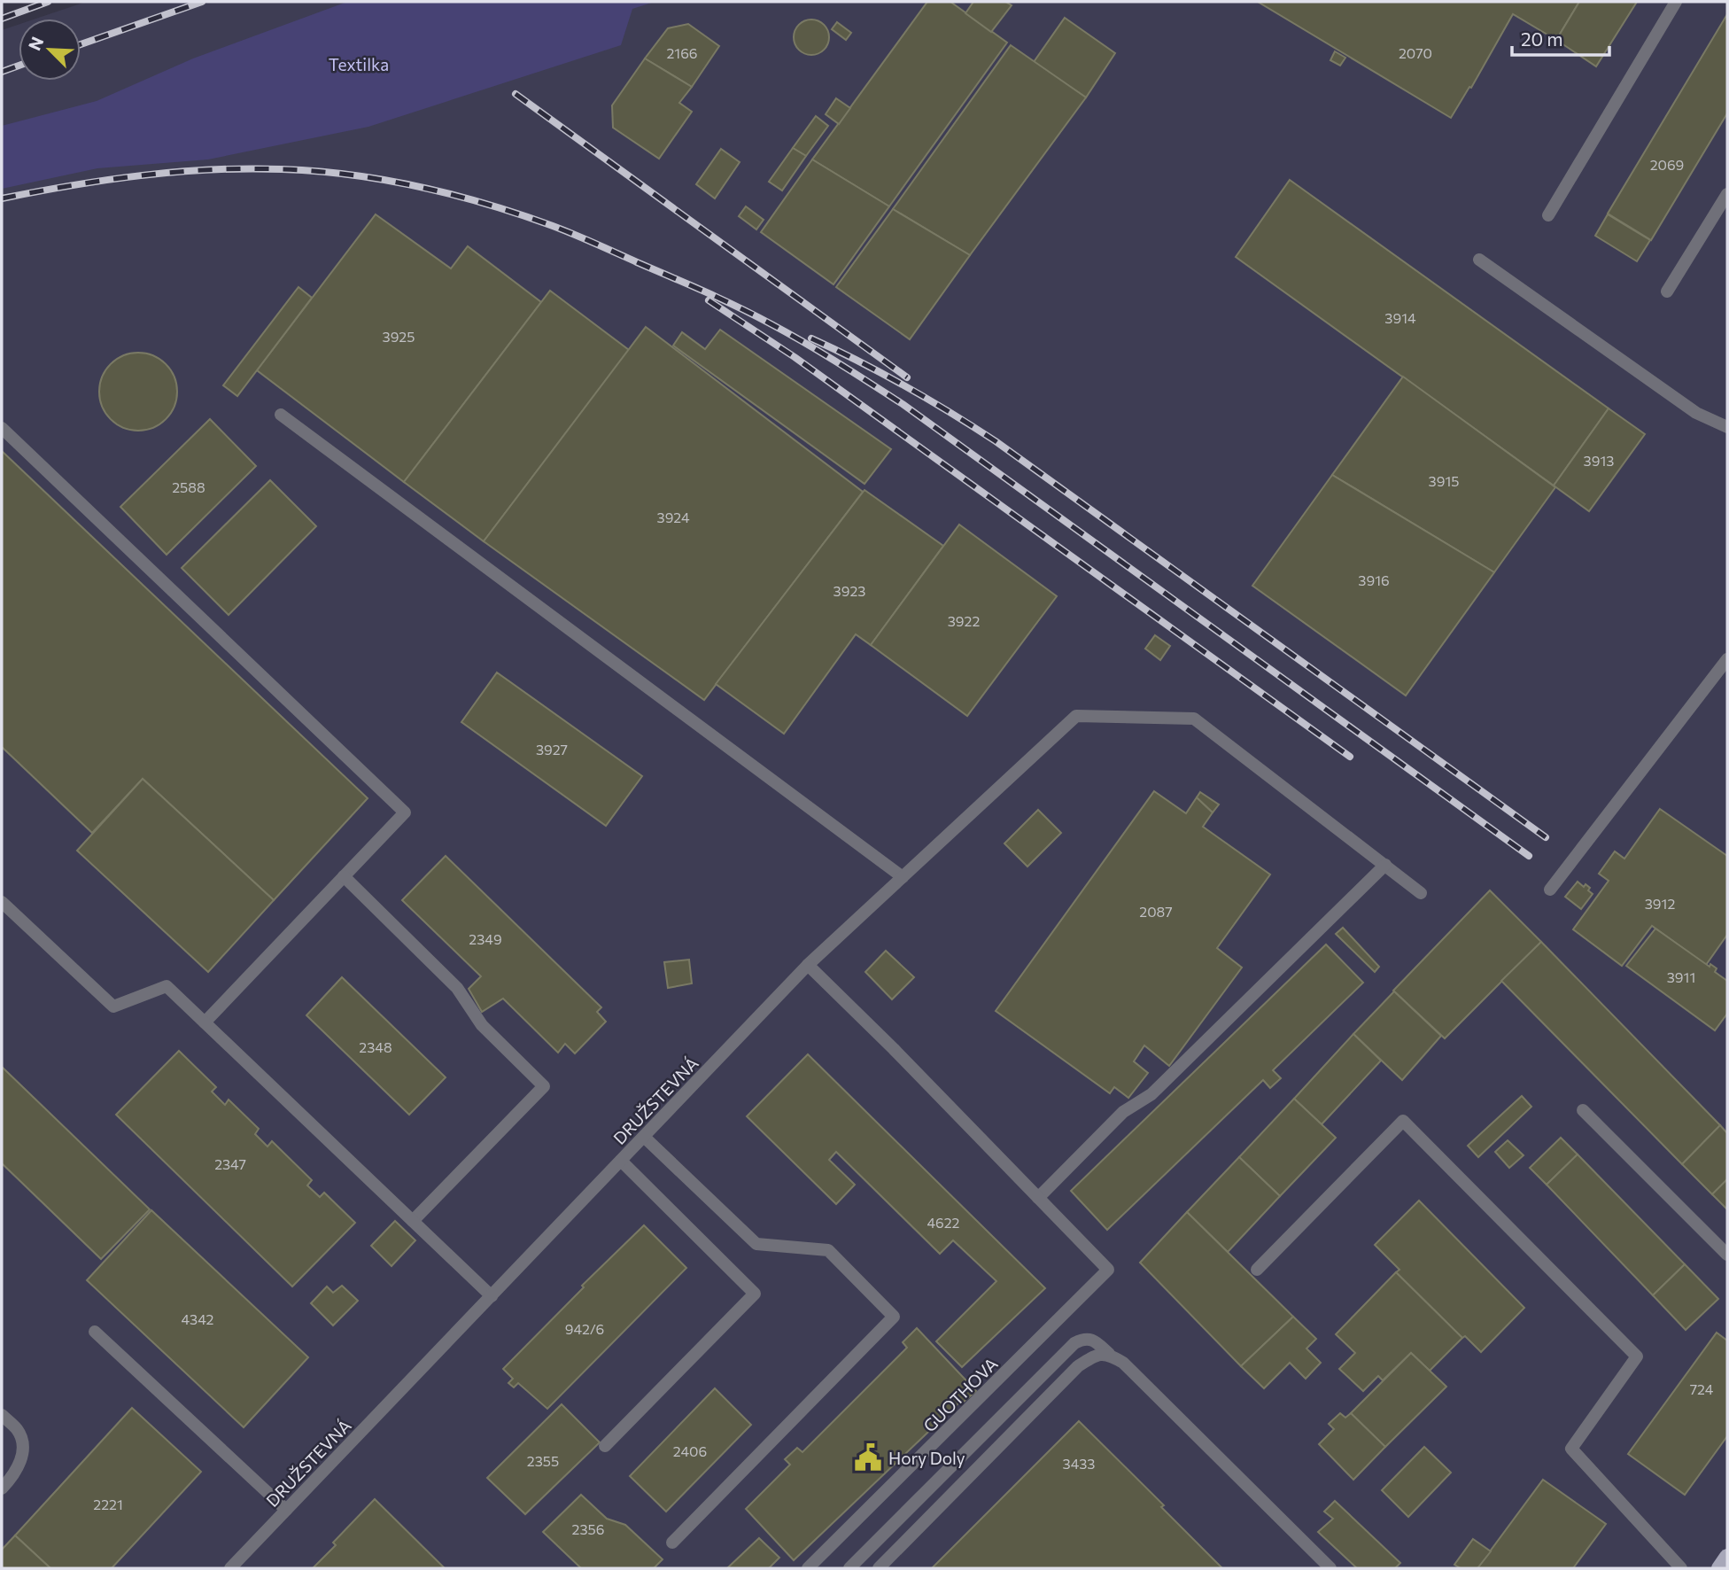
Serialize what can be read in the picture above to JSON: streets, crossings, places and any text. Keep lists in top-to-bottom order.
{
  "streets": {
    "street": ["DRUŽSTEVNÁ", "GUOTHOVA"]
  },
  "parks": ["Textilka"],
  "places": {
    "public building": ["Hory Doly"]
  },
  "house_numbers": [
    "2166",
    "2070",
    "2069",
    "3914",
    "3925",
    "3913",
    "3915",
    "2588",
    "3924",
    "3916",
    "3923",
    "3922",
    "3927",
    "3912",
    "2087",
    "2349",
    "3911",
    "2348",
    "2347",
    "4622",
    "4342",
    "942/6",
    "724",
    "2406",
    "2355",
    "3433",
    "2221",
    "2356"
  ],
  "scale_bar": "20 m",
  "north": "top left"
}
